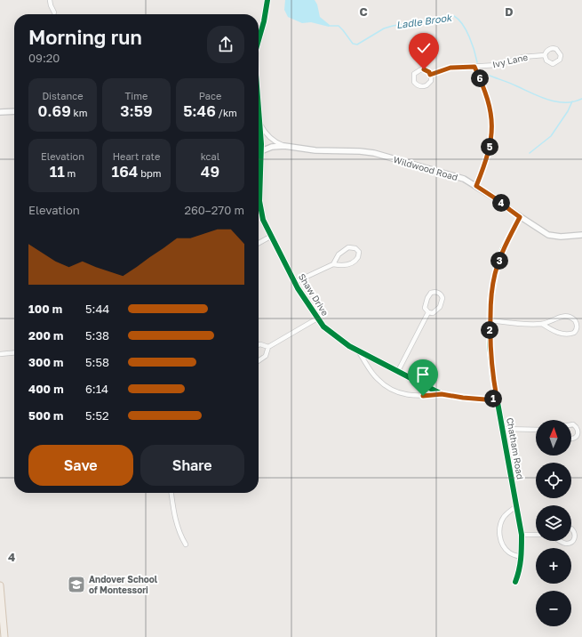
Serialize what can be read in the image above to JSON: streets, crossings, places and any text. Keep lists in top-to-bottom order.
{
  "streets": {
    "street": [
      "Ivy Lane",
      "Wildwood Road",
      "Shaw Drive",
      "Chatham Road"
    ]
  },
  "crossings": [
    ["Wildwood Road", "Shaw Drive"],
    ["Wildwood Road", "Chatham Road"],
    ["Shaw Drive", "Chatham Road"]
  ],
  "water": ["Ladle Brook"],
  "places": {
    "school or university": ["Andover School of Montessori"]
  },
  "north": "top",
  "page": {
    "heading": ["Morning run", "09:20"],
    "pins": [
      "6",
      "5",
      "4",
      "3",
      "2",
      "1"
    ],
    "stats": [
      ["Distance", "0.69 km"],
      ["Time", "3:59"],
      ["Pace", "5:46 /km"],
      ["Elevation", "11 m"],
      ["Heart rate", "164 bpm"],
      ["kcal", "49"]
    ],
    "chart": ["Elevation", "260–270 m"],
    "list": [
      {
        "name": "100 m",
        "note": "5:44"
      },
      {
        "name": "200 m",
        "note": "5:38"
      },
      {
        "name": "300 m",
        "note": "5:58"
      },
      {
        "name": "400 m",
        "note": "6:14"
      },
      {
        "name": "500 m",
        "note": "5:52"
      }
    ],
    "map_buttons": ["+", "−"],
    "buttons": ["Save", "Share"]
  },
  "grid": {
    "columns": ["C", "D"],
    "rows": ["4"]
  }
}
